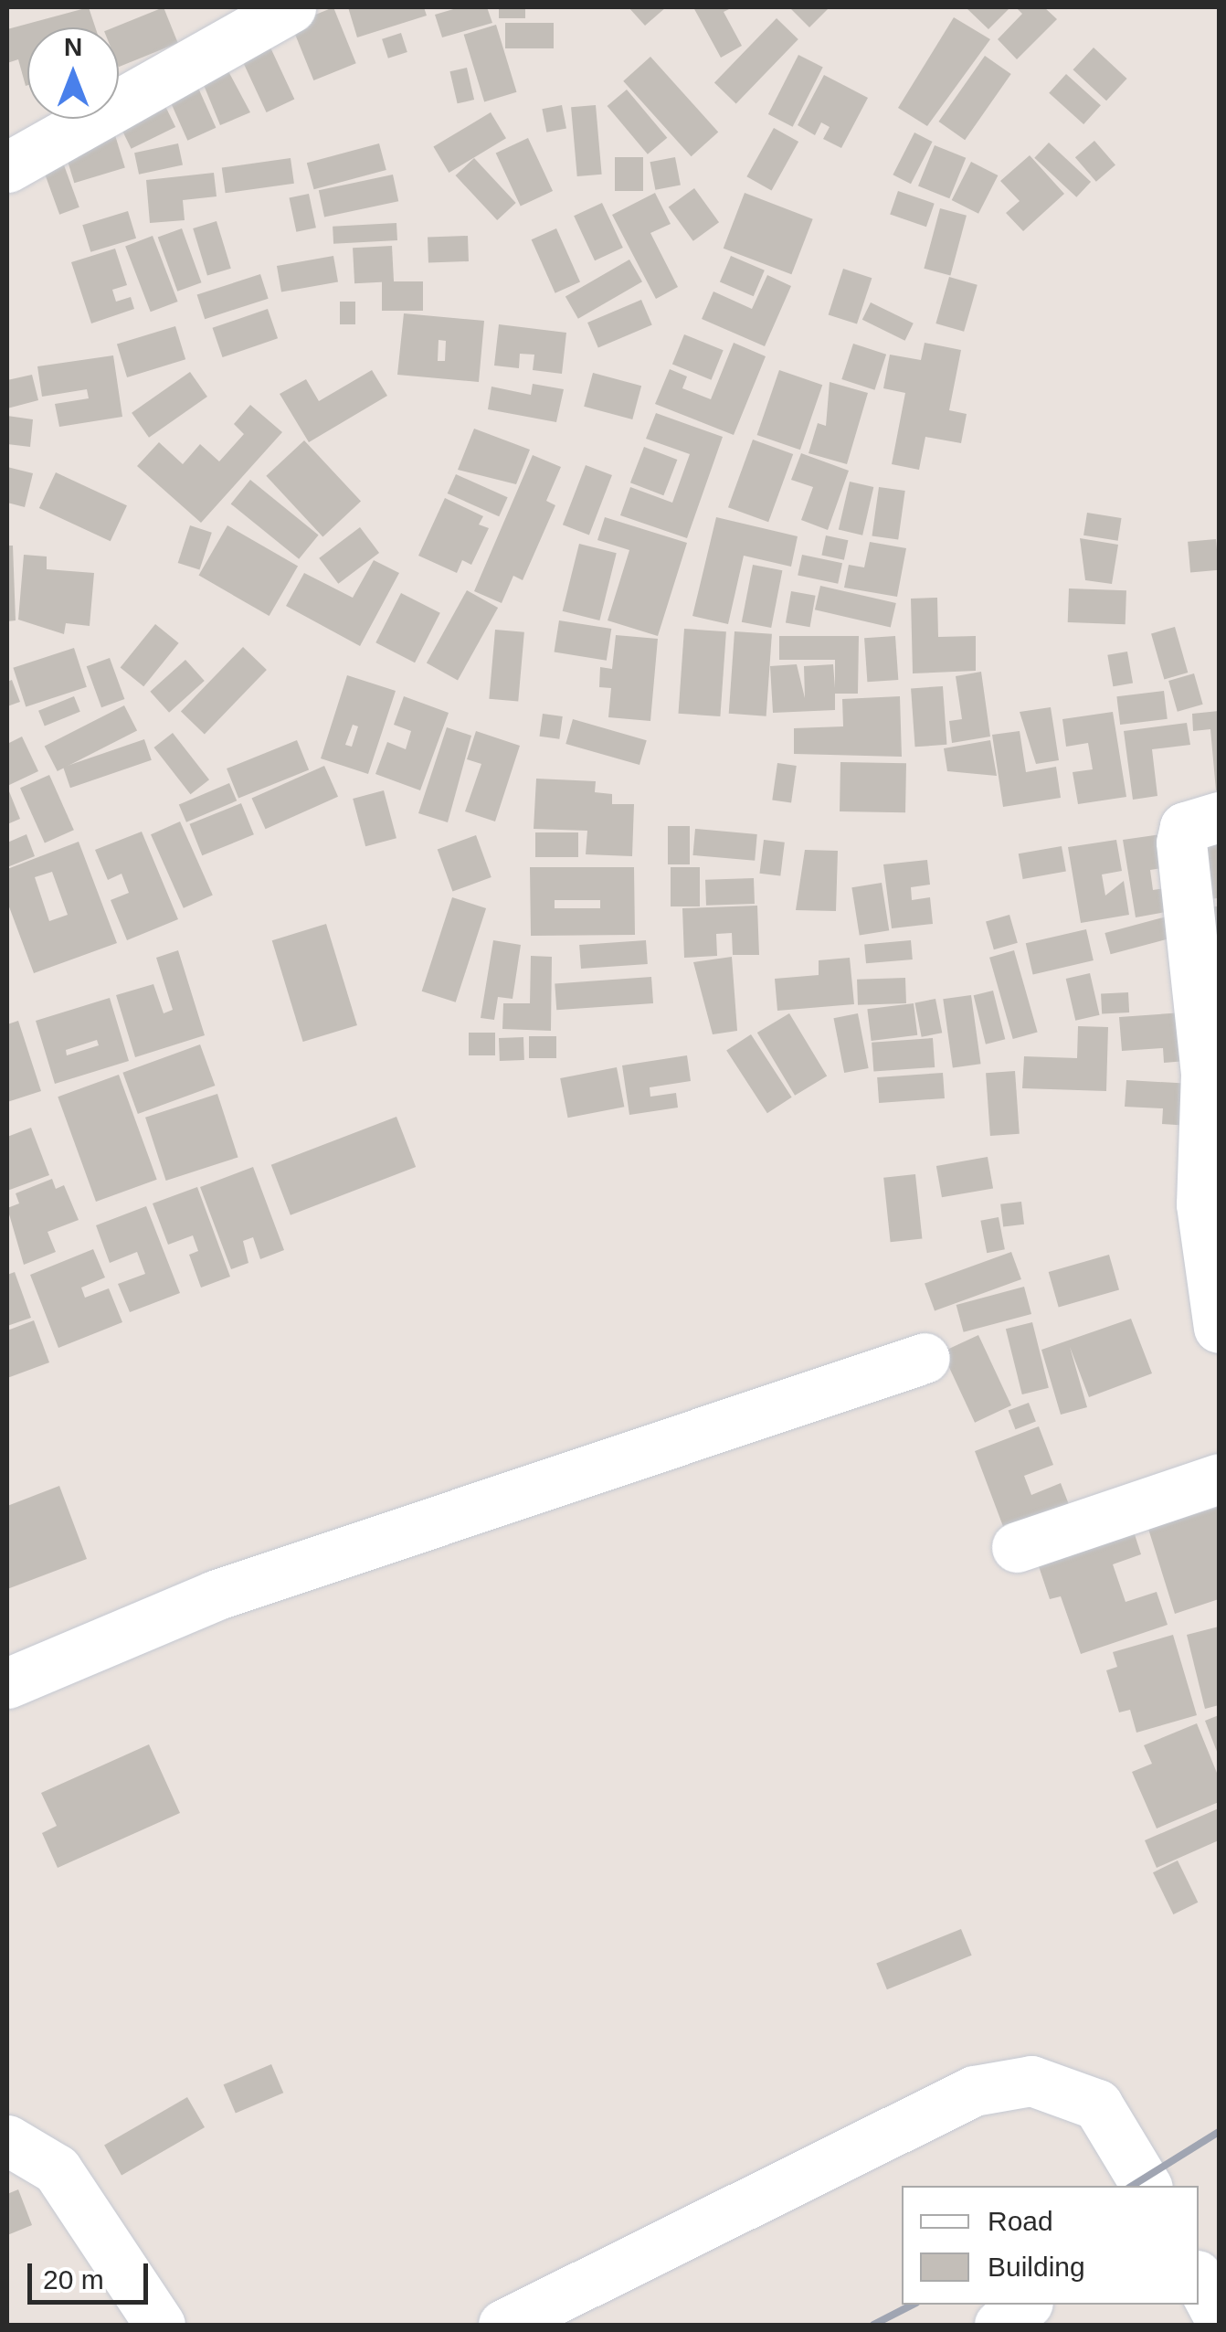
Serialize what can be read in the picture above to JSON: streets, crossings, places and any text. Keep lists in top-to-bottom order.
{
  "legend": ["Road", "Building"],
  "scale_bar": "20 m",
  "north": "top"
}
